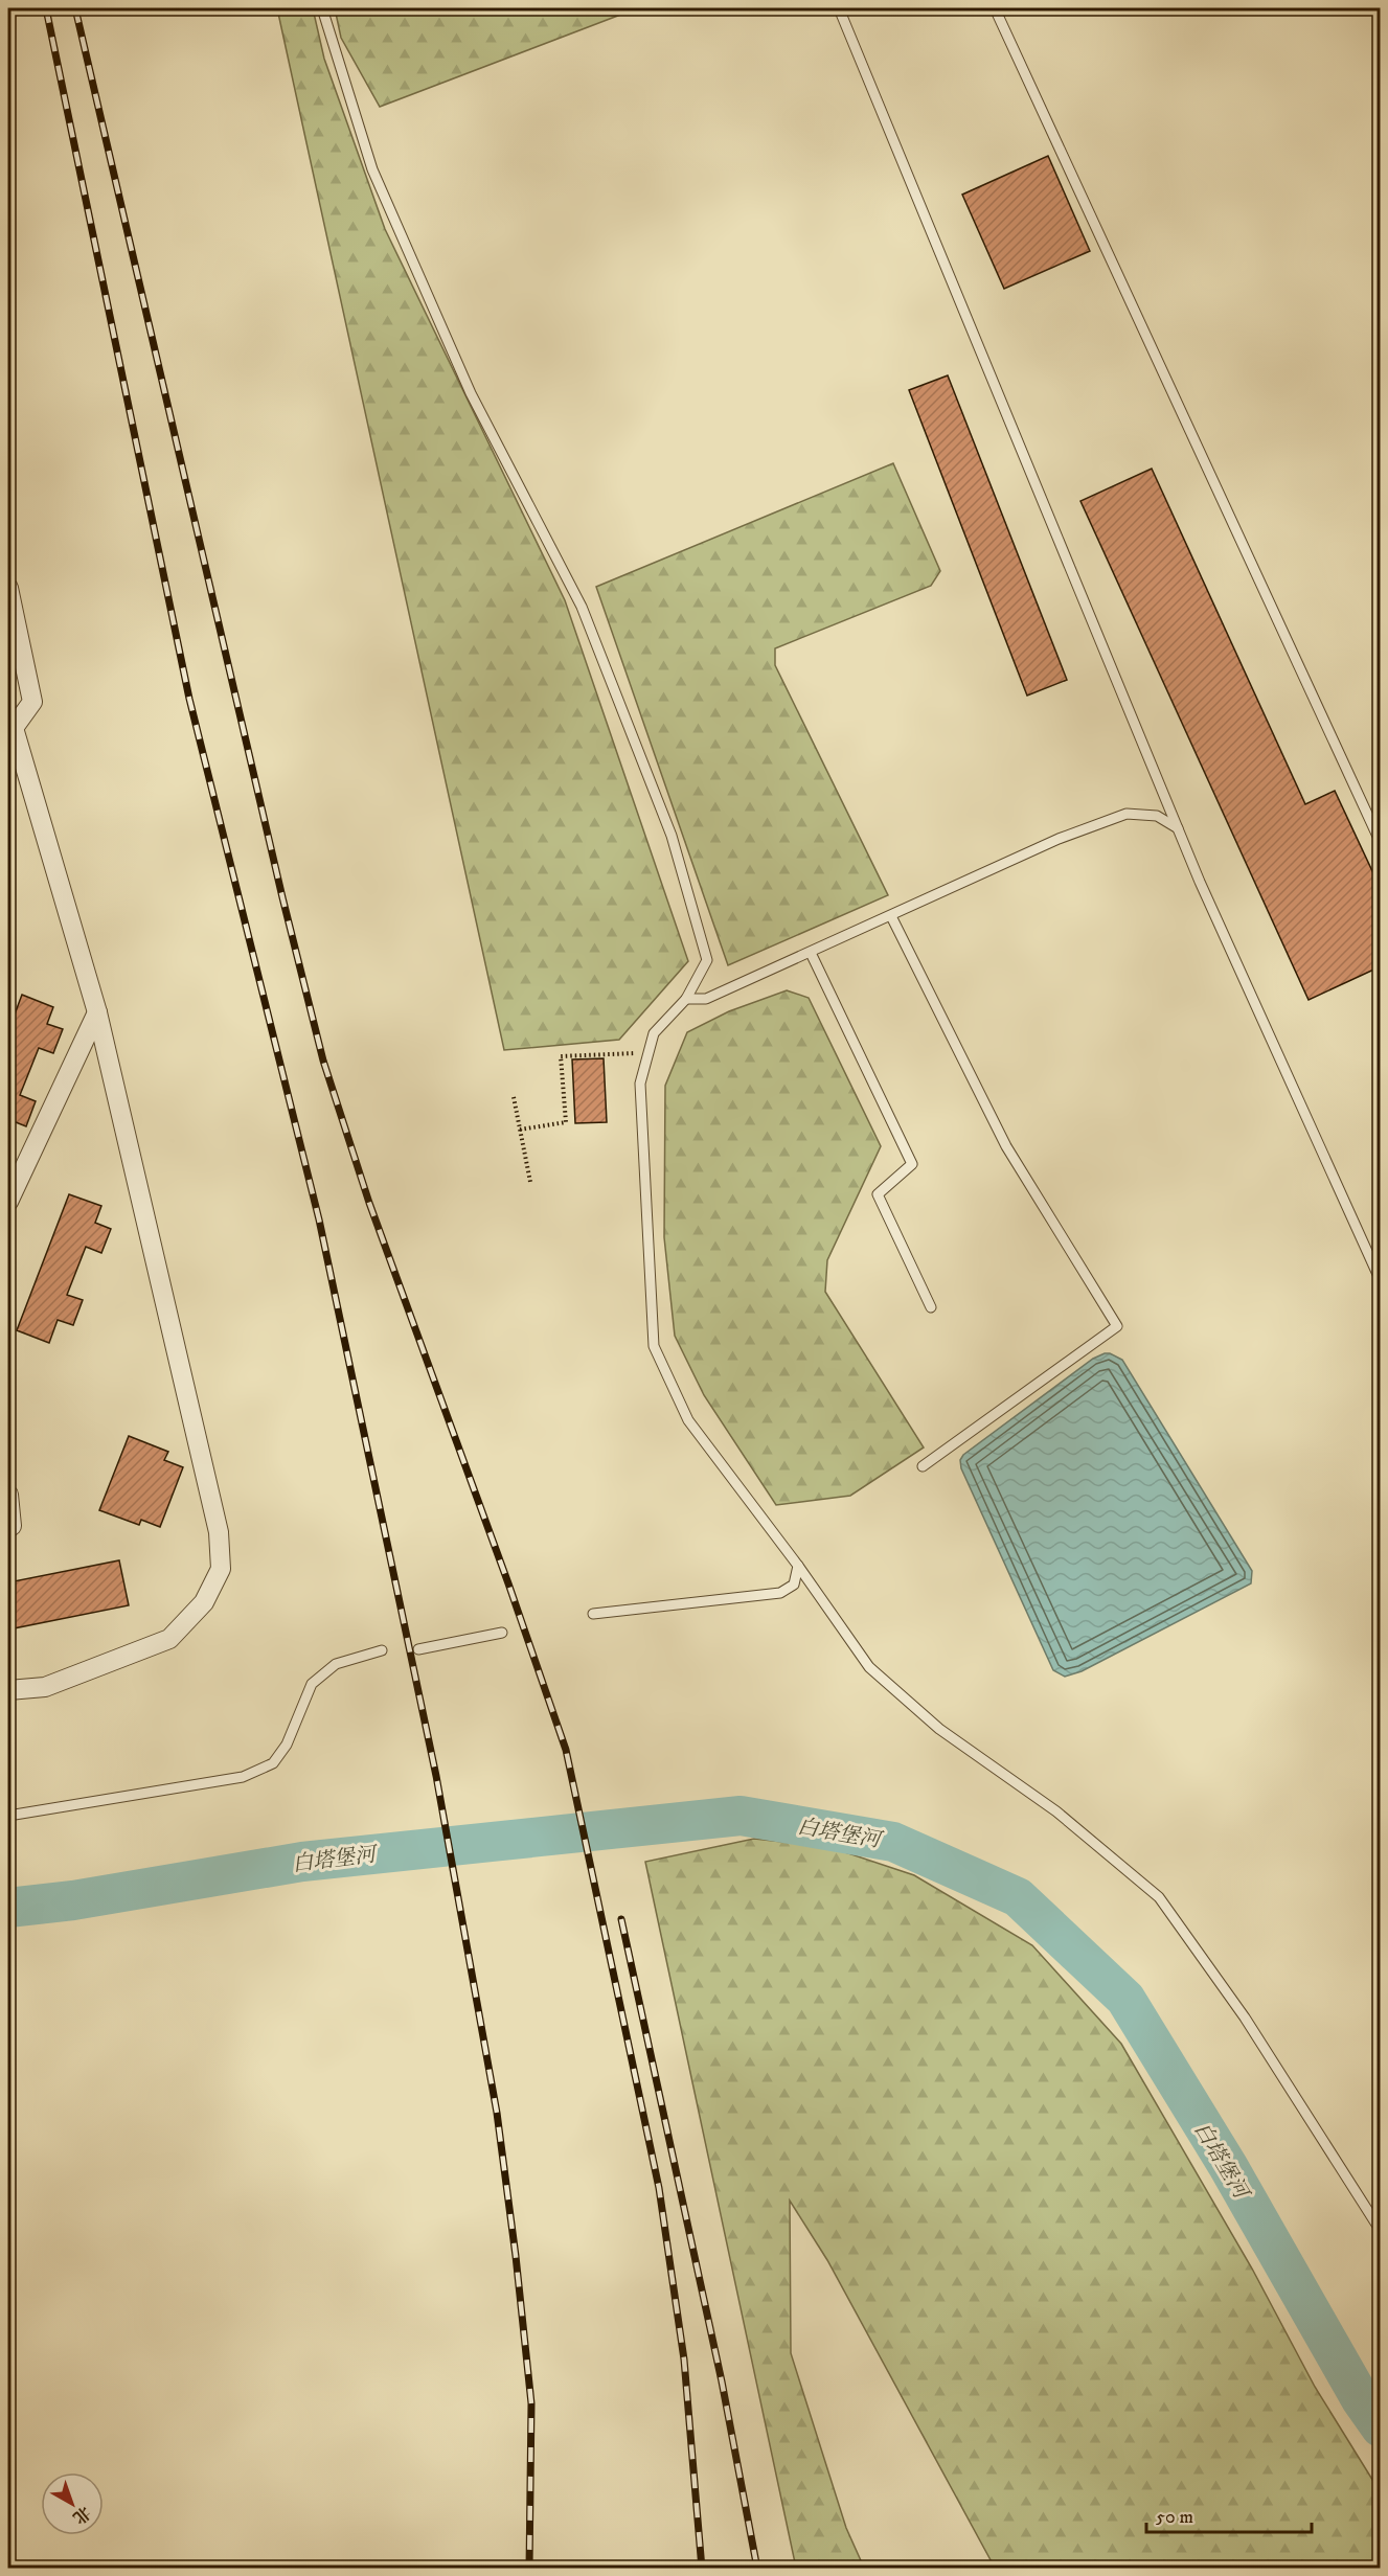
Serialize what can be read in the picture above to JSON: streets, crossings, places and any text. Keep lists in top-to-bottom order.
{
  "water": ["白塔堡河"],
  "scale_bar": "50 m",
  "north": "bottom right"
}
